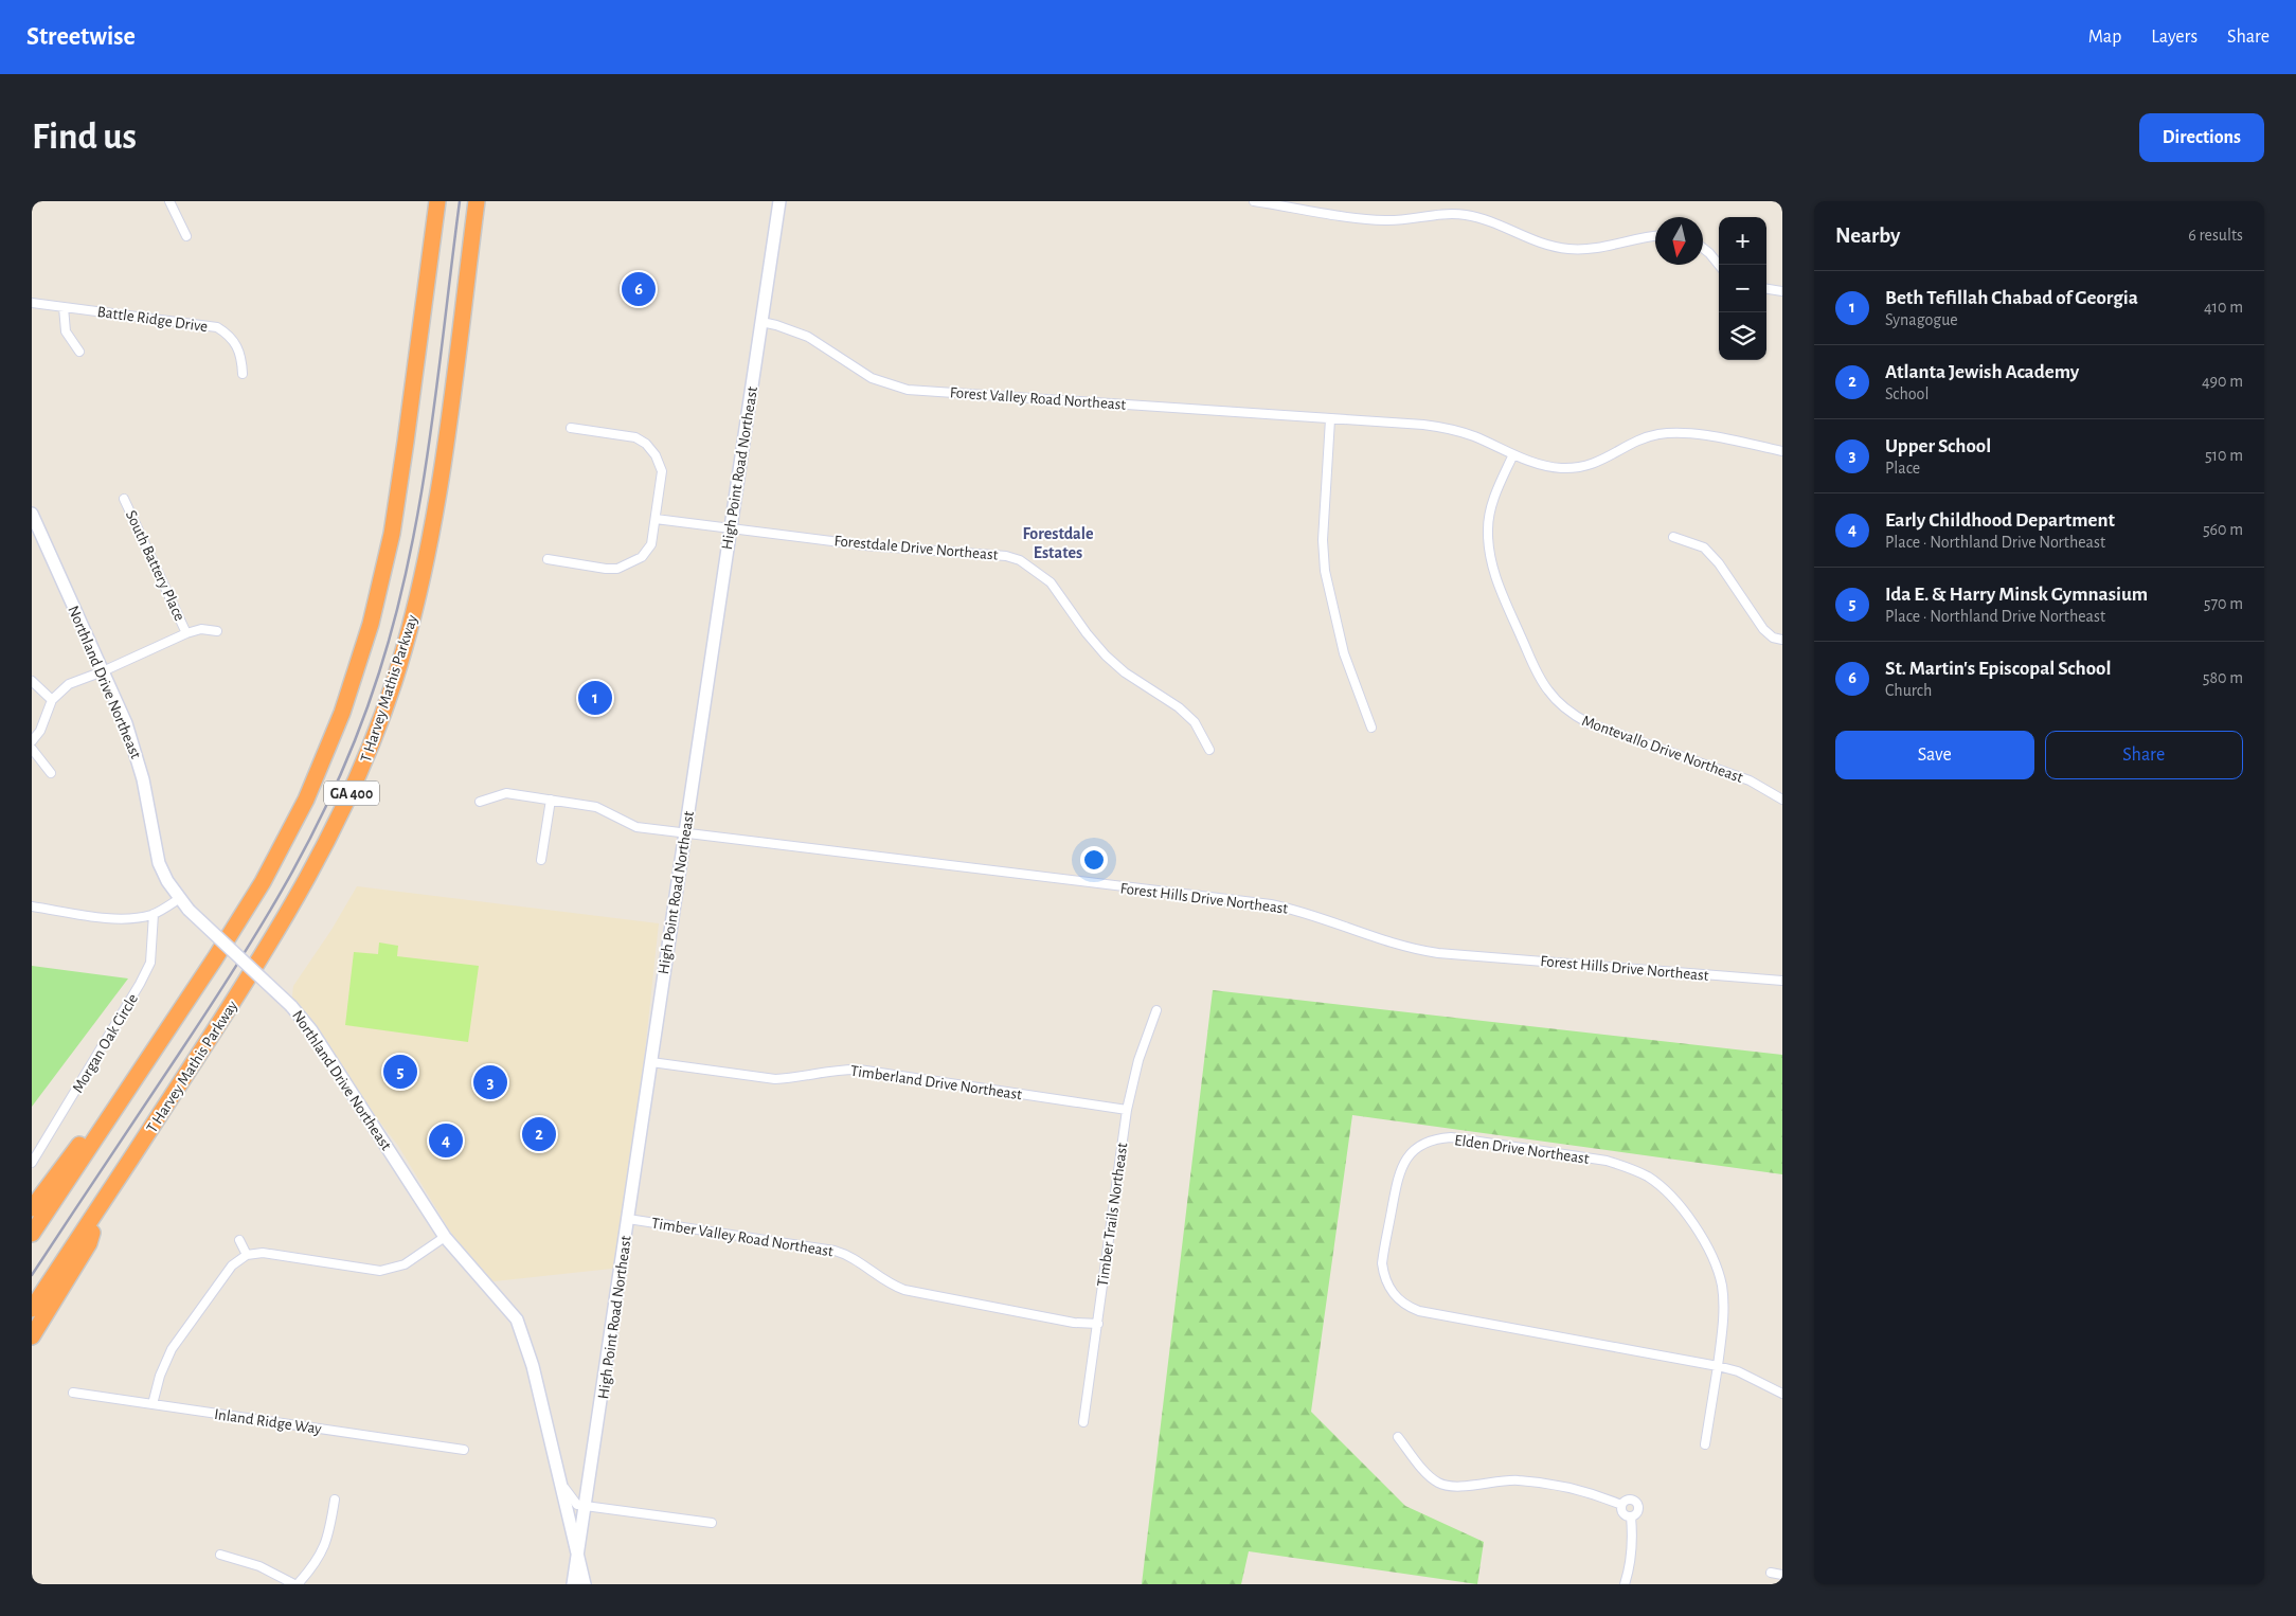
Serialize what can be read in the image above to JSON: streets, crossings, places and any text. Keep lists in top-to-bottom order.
{
  "streets": {
    "highway": ["T Harvey Mathis Parkway", "GA 400"],
    "street": [
      "Battle Ridge Drive",
      "Forest Valley Road Northeast",
      "High Point Road Northeast",
      "Forestdale Drive Northeast",
      "South Battery Place",
      "Northland Drive Northeast",
      "Montevallo Drive Northeast",
      "Forest Hills Drive Northeast",
      "Morgan Oak Circle",
      "Timberland Drive Northeast",
      "Elden Drive Northeast",
      "Timber Trails Northeast",
      "Timber Valley Road Northeast",
      "Inland Ridge Way"
    ]
  },
  "crossings": [
    ["Forest Valley Road Northeast", "High Point Road Northeast"],
    ["Forest Valley Road Northeast", "Montevallo Drive Northeast"],
    ["High Point Road Northeast", "Forestdale Drive Northeast"],
    ["High Point Road Northeast", "Northland Drive Northeast"],
    ["High Point Road Northeast", "Forest Hills Drive Northeast"],
    ["High Point Road Northeast", "Timberland Drive Northeast"],
    ["High Point Road Northeast", "Timber Valley Road Northeast"],
    ["Timberland Drive Northeast", "Timber Trails Northeast"],
    ["Timber Trails Northeast", "Timber Valley Road Northeast"]
  ],
  "districts": ["Forestdale Estates"],
  "north": "bottom",
  "page": {
    "header": "Streetwise",
    "nav": ["Map", "Layers", "Share"],
    "buttons": [
      "Directions",
      ["Save", "Share"]
    ],
    "title": "Find us",
    "heading": ["Nearby", "6 results"],
    "map_buttons": ["+", "−"],
    "pins": [
      "6",
      "1",
      "5",
      "3",
      "2",
      "4"
    ],
    "list": [
      {
        "mark": "1",
        "name": "Beth Tefillah Chabad of Georgia",
        "note": "Synagogue",
        "value": "410 m"
      },
      {
        "mark": "2",
        "name": "Atlanta Jewish Academy",
        "note": "School",
        "value": "490 m"
      },
      {
        "mark": "3",
        "name": "Upper School",
        "note": "Place",
        "value": "510 m"
      },
      {
        "mark": "4",
        "name": "Early Childhood Department",
        "note": "Place · Northland Drive Northeast",
        "value": "560 m"
      },
      {
        "mark": "5",
        "name": "Ida E. & Harry Minsk Gymnasium",
        "note": "Place · Northland Drive Northeast",
        "value": "570 m"
      },
      {
        "mark": "6",
        "name": "St. Martin's Episcopal School",
        "note": "Church",
        "value": "580 m"
      }
    ]
  }
}
